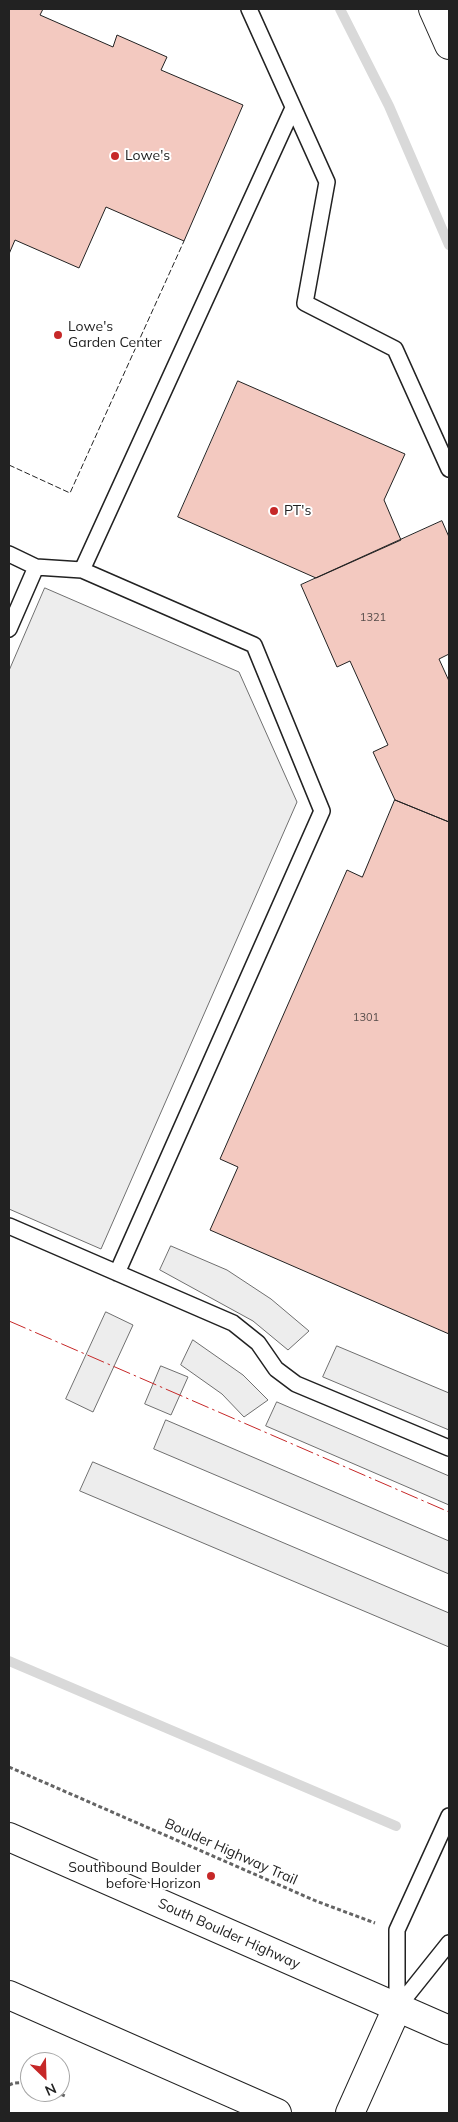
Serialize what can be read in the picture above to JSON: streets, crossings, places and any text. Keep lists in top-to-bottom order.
{
  "streets": {
    "main road": ["South Boulder Highway"],
    "path": ["Boulder Highway Trail"]
  },
  "places": [
    "Lowe's",
    "Lowe's Garden Center",
    "PT's",
    "Southbound Boulder before Horizon"
  ],
  "house_numbers": ["1321", "1301"],
  "north": "bottom right"
}
